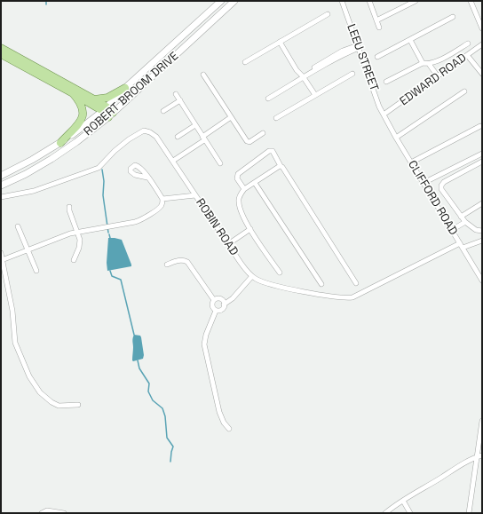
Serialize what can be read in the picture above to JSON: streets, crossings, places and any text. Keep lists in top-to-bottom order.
{
  "streets": {
    "street": [
      "LEEU STREET",
      "EDWARD ROAD",
      "ROBERT BROOM DRIVE",
      "CLIFFORD ROAD",
      "ROBIN ROAD"
    ]
  },
  "crossings": [
    ["LEEU STREET", "EDWARD ROAD"],
    ["LEEU STREET", "CLIFFORD ROAD"],
    ["EDWARD ROAD", "CLIFFORD ROAD"],
    ["CLIFFORD ROAD", "ROBIN ROAD"]
  ]
}
